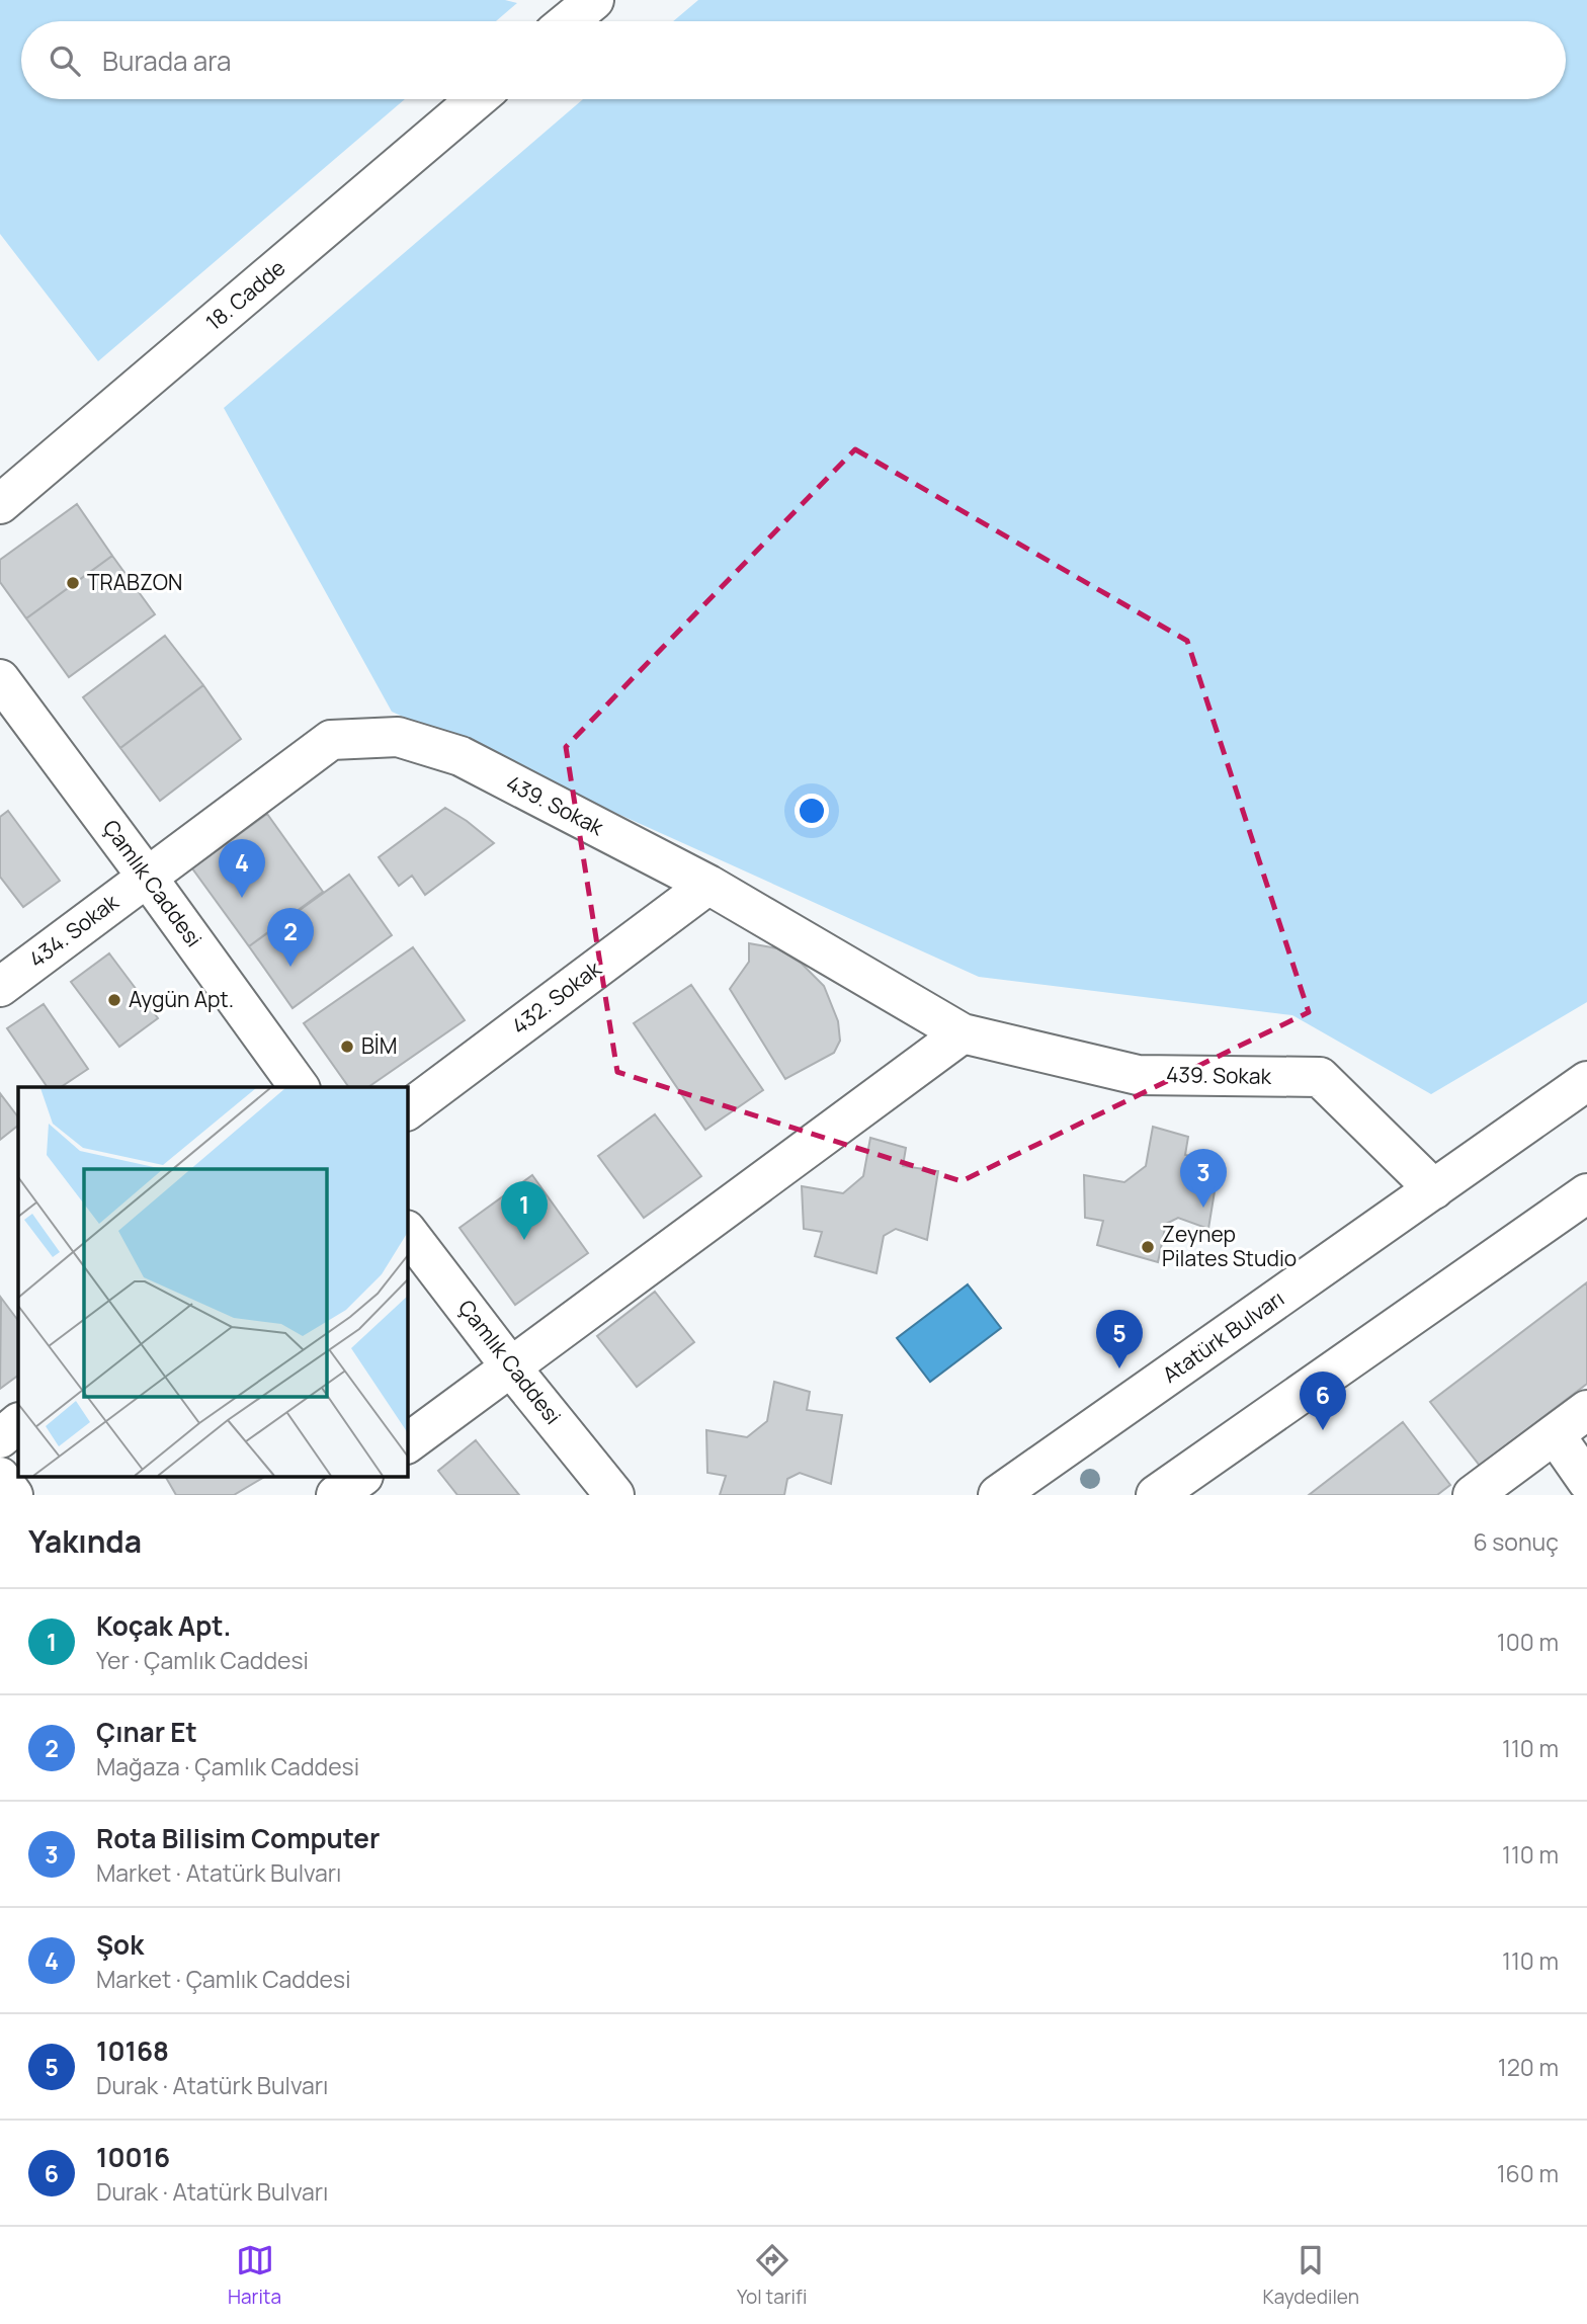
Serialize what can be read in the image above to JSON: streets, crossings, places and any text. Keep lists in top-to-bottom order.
{
  "streets": {
    "street": [
      "18. Cadde",
      "439. Sokak",
      "Çamlık Caddesi",
      "434. Sokak",
      "432. Sokak",
      "Atatürk Bulvarı"
    ]
  },
  "crossings": [
    ["439. Sokak", "Çamlık Caddesi"],
    ["439. Sokak", "434. Sokak"],
    ["439. Sokak", "432. Sokak"],
    ["439. Sokak", "Atatürk Bulvarı"],
    ["Çamlık Caddesi", "434. Sokak"]
  ],
  "places": [
    "TRABZON",
    "Aygün Apt.",
    "BİM",
    "Zeynep Pilates Studio"
  ],
  "page": {
    "search": "Burada ara",
    "pins": [
      "4",
      "2",
      "3",
      "1",
      "5",
      "6"
    ],
    "heading": ["Yakında", "6 sonuç"],
    "list": [
      {
        "mark": "1",
        "name": "Koçak Apt.",
        "note": "Yer · Çamlık Caddesi",
        "value": "100 m"
      },
      {
        "mark": "2",
        "name": "Çınar Et",
        "note": "Mağaza · Çamlık Caddesi",
        "value": "110 m"
      },
      {
        "mark": "3",
        "name": "Rota Bilisim Computer",
        "note": "Market · Atatürk Bulvarı",
        "value": "110 m"
      },
      {
        "mark": "4",
        "name": "Şok",
        "note": "Market · Çamlık Caddesi",
        "value": "110 m"
      },
      {
        "mark": "5",
        "name": "10168",
        "note": "Durak · Atatürk Bulvarı",
        "value": "120 m"
      },
      {
        "mark": "6",
        "name": "10016",
        "note": "Durak · Atatürk Bulvarı",
        "value": "160 m"
      }
    ],
    "nav": ["Harita", "Yol tarifi", "Kaydedilen"]
  }
}
